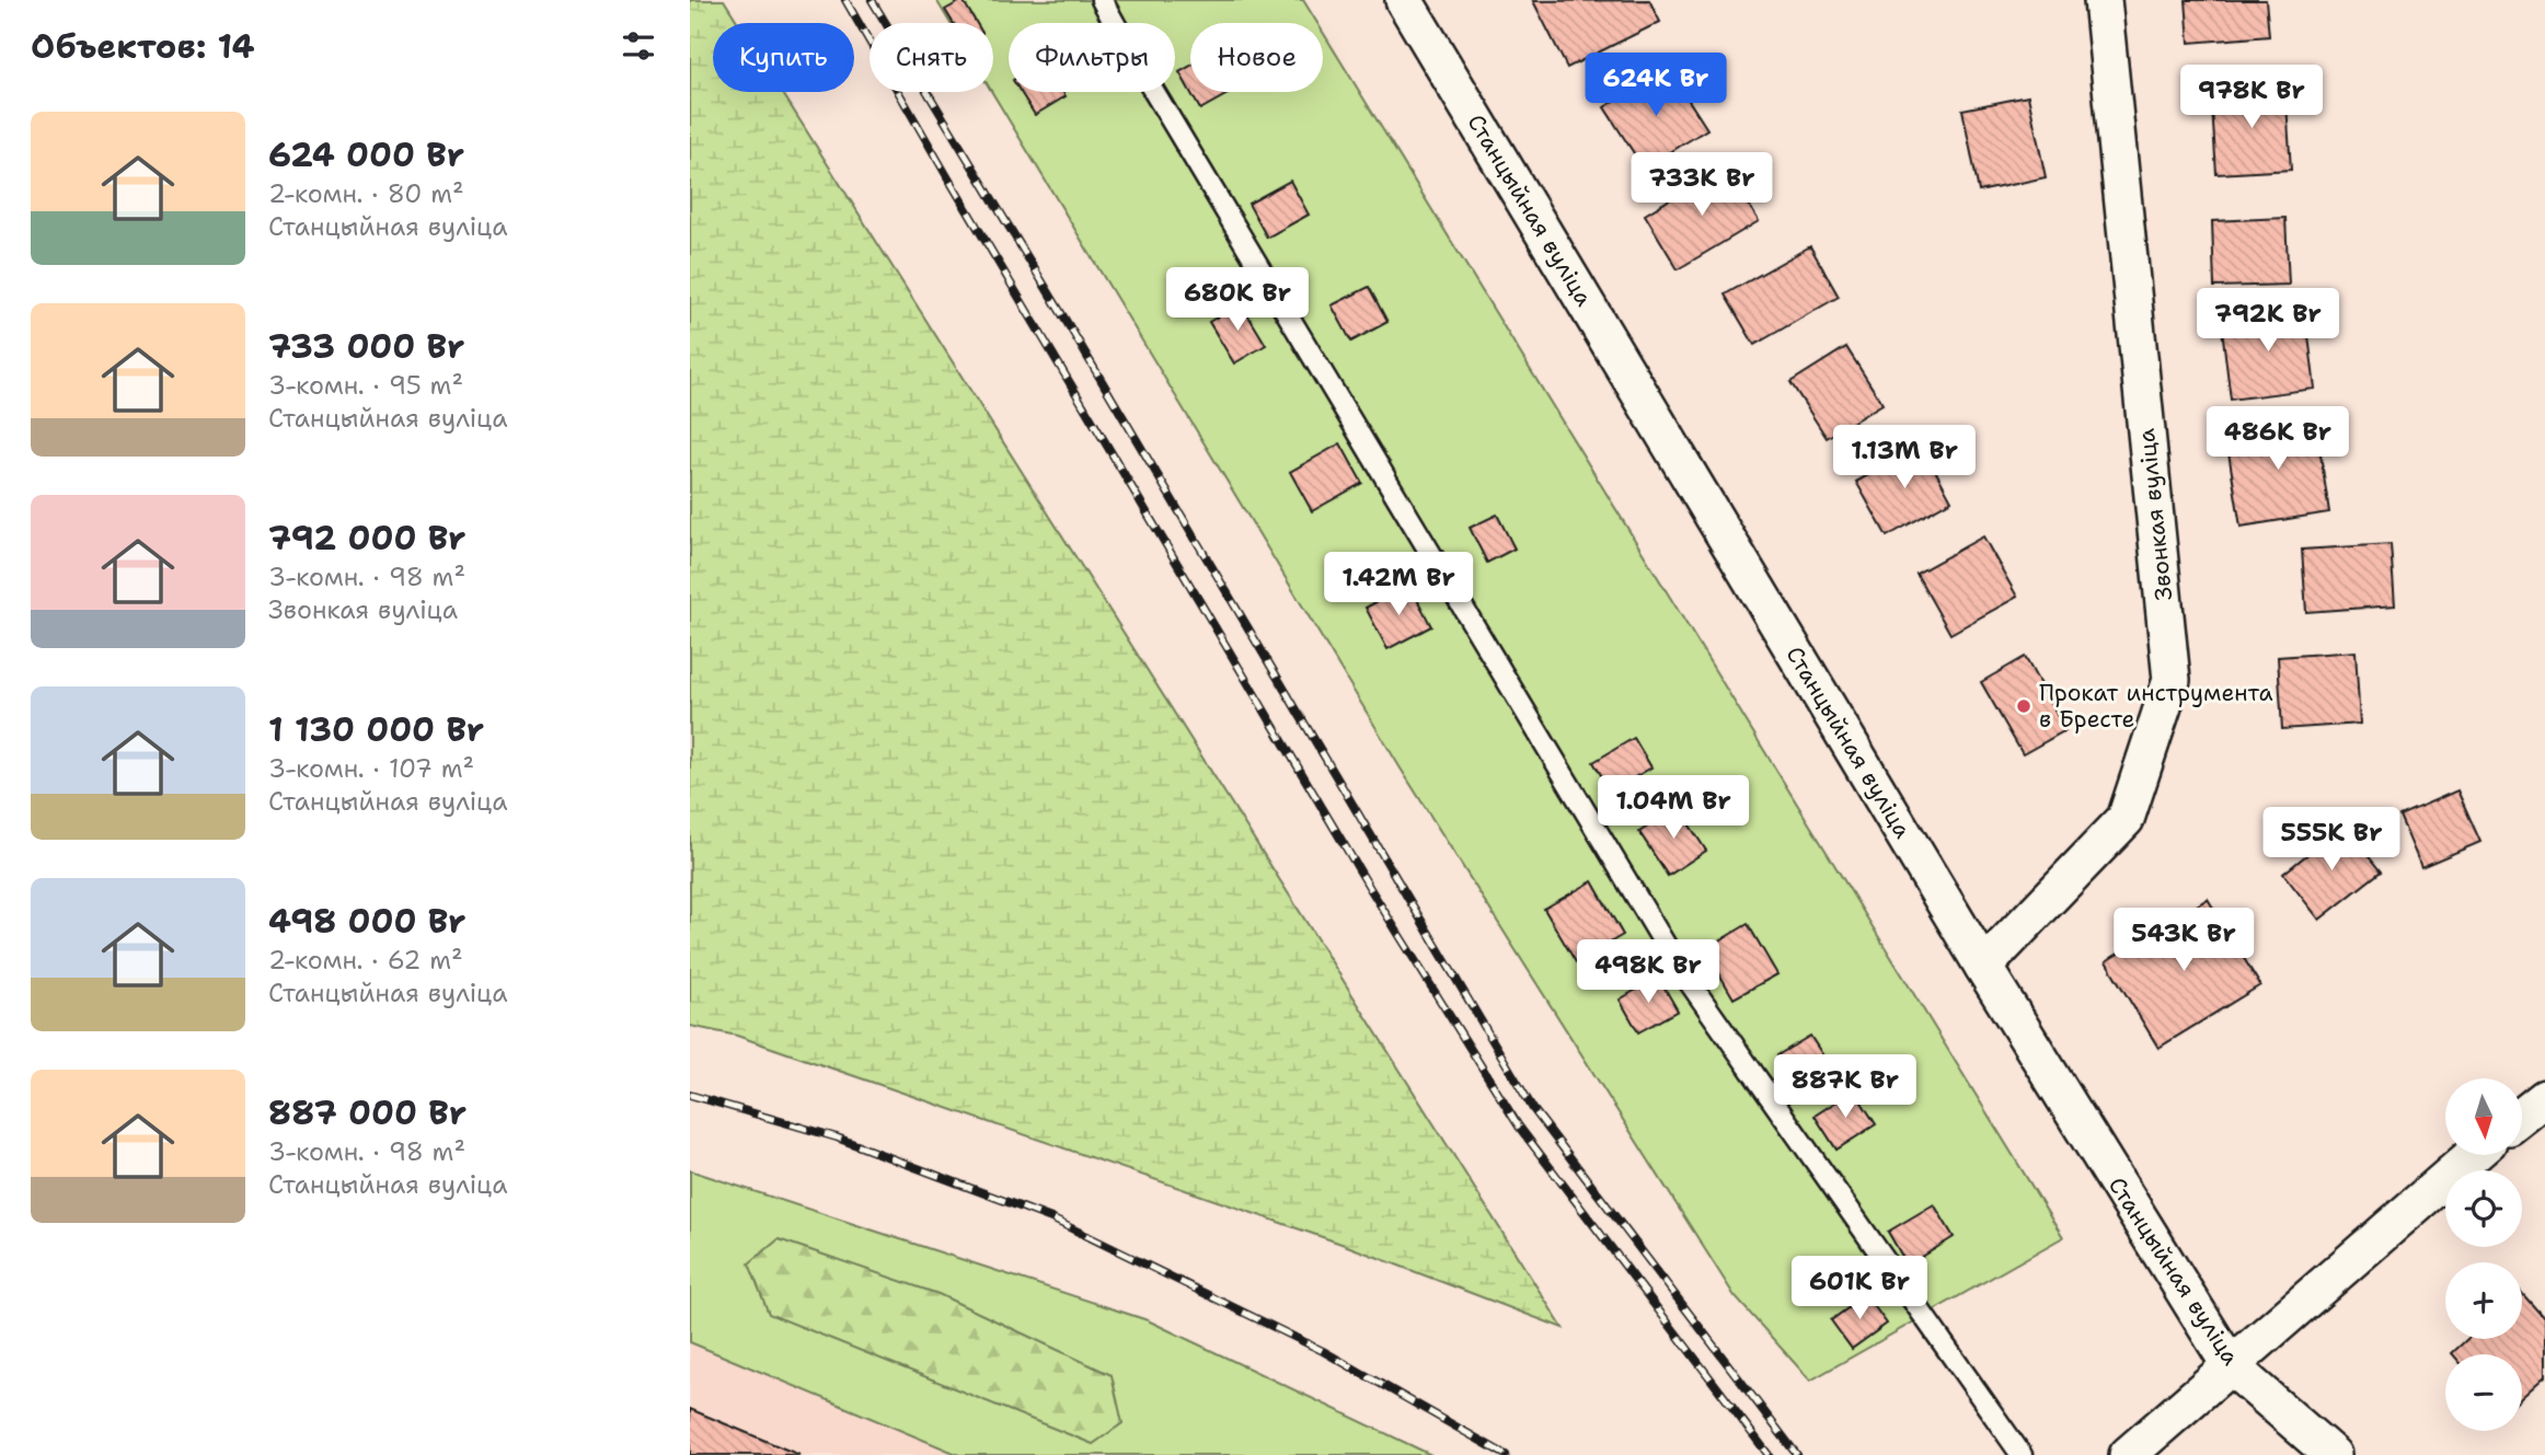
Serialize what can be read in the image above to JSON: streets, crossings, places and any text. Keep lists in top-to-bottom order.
{
  "streets": {
    "street": ["Станцыйная вуліца", "Звонкая вуліца"]
  },
  "crossings": [
    ["Станцыйная вуліца", "Звонкая вуліца"]
  ],
  "places": ["Прокат инструмента в Бресте"],
  "north": "bottom",
  "page": {
    "heading": "Объектов: 14",
    "chip": [
      "Купить",
      "Снять",
      "Фильтры",
      "Новое"
    ],
    "price": [
      "624K Br",
      "978K Br",
      "733K Br",
      "680K Br",
      "792K Br",
      "486K Br",
      "1.13M Br",
      "1.42M Br",
      "1.04M Br",
      "555K Br",
      "543K Br",
      "498K Br",
      "887K Br",
      "601K Br"
    ],
    "list": [
      {
        "name": "624 000 Br",
        "note": "2-комн. · 80 m² · Станцыйная вуліца"
      },
      {
        "name": "733 000 Br",
        "note": "3-комн. · 95 m² · Станцыйная вуліца"
      },
      {
        "name": "792 000 Br",
        "note": "3-комн. · 98 m² · Звонкая вуліца"
      },
      {
        "name": "1 130 000 Br",
        "note": "3-комн. · 107 m² · Станцыйная вуліца"
      },
      {
        "name": "498 000 Br",
        "note": "2-комн. · 62 m² · Станцыйная вуліца"
      },
      {
        "name": "887 000 Br",
        "note": "3-комн. · 98 m² · Станцыйная вуліца"
      }
    ],
    "map_buttons": ["+", "−"]
  }
}
